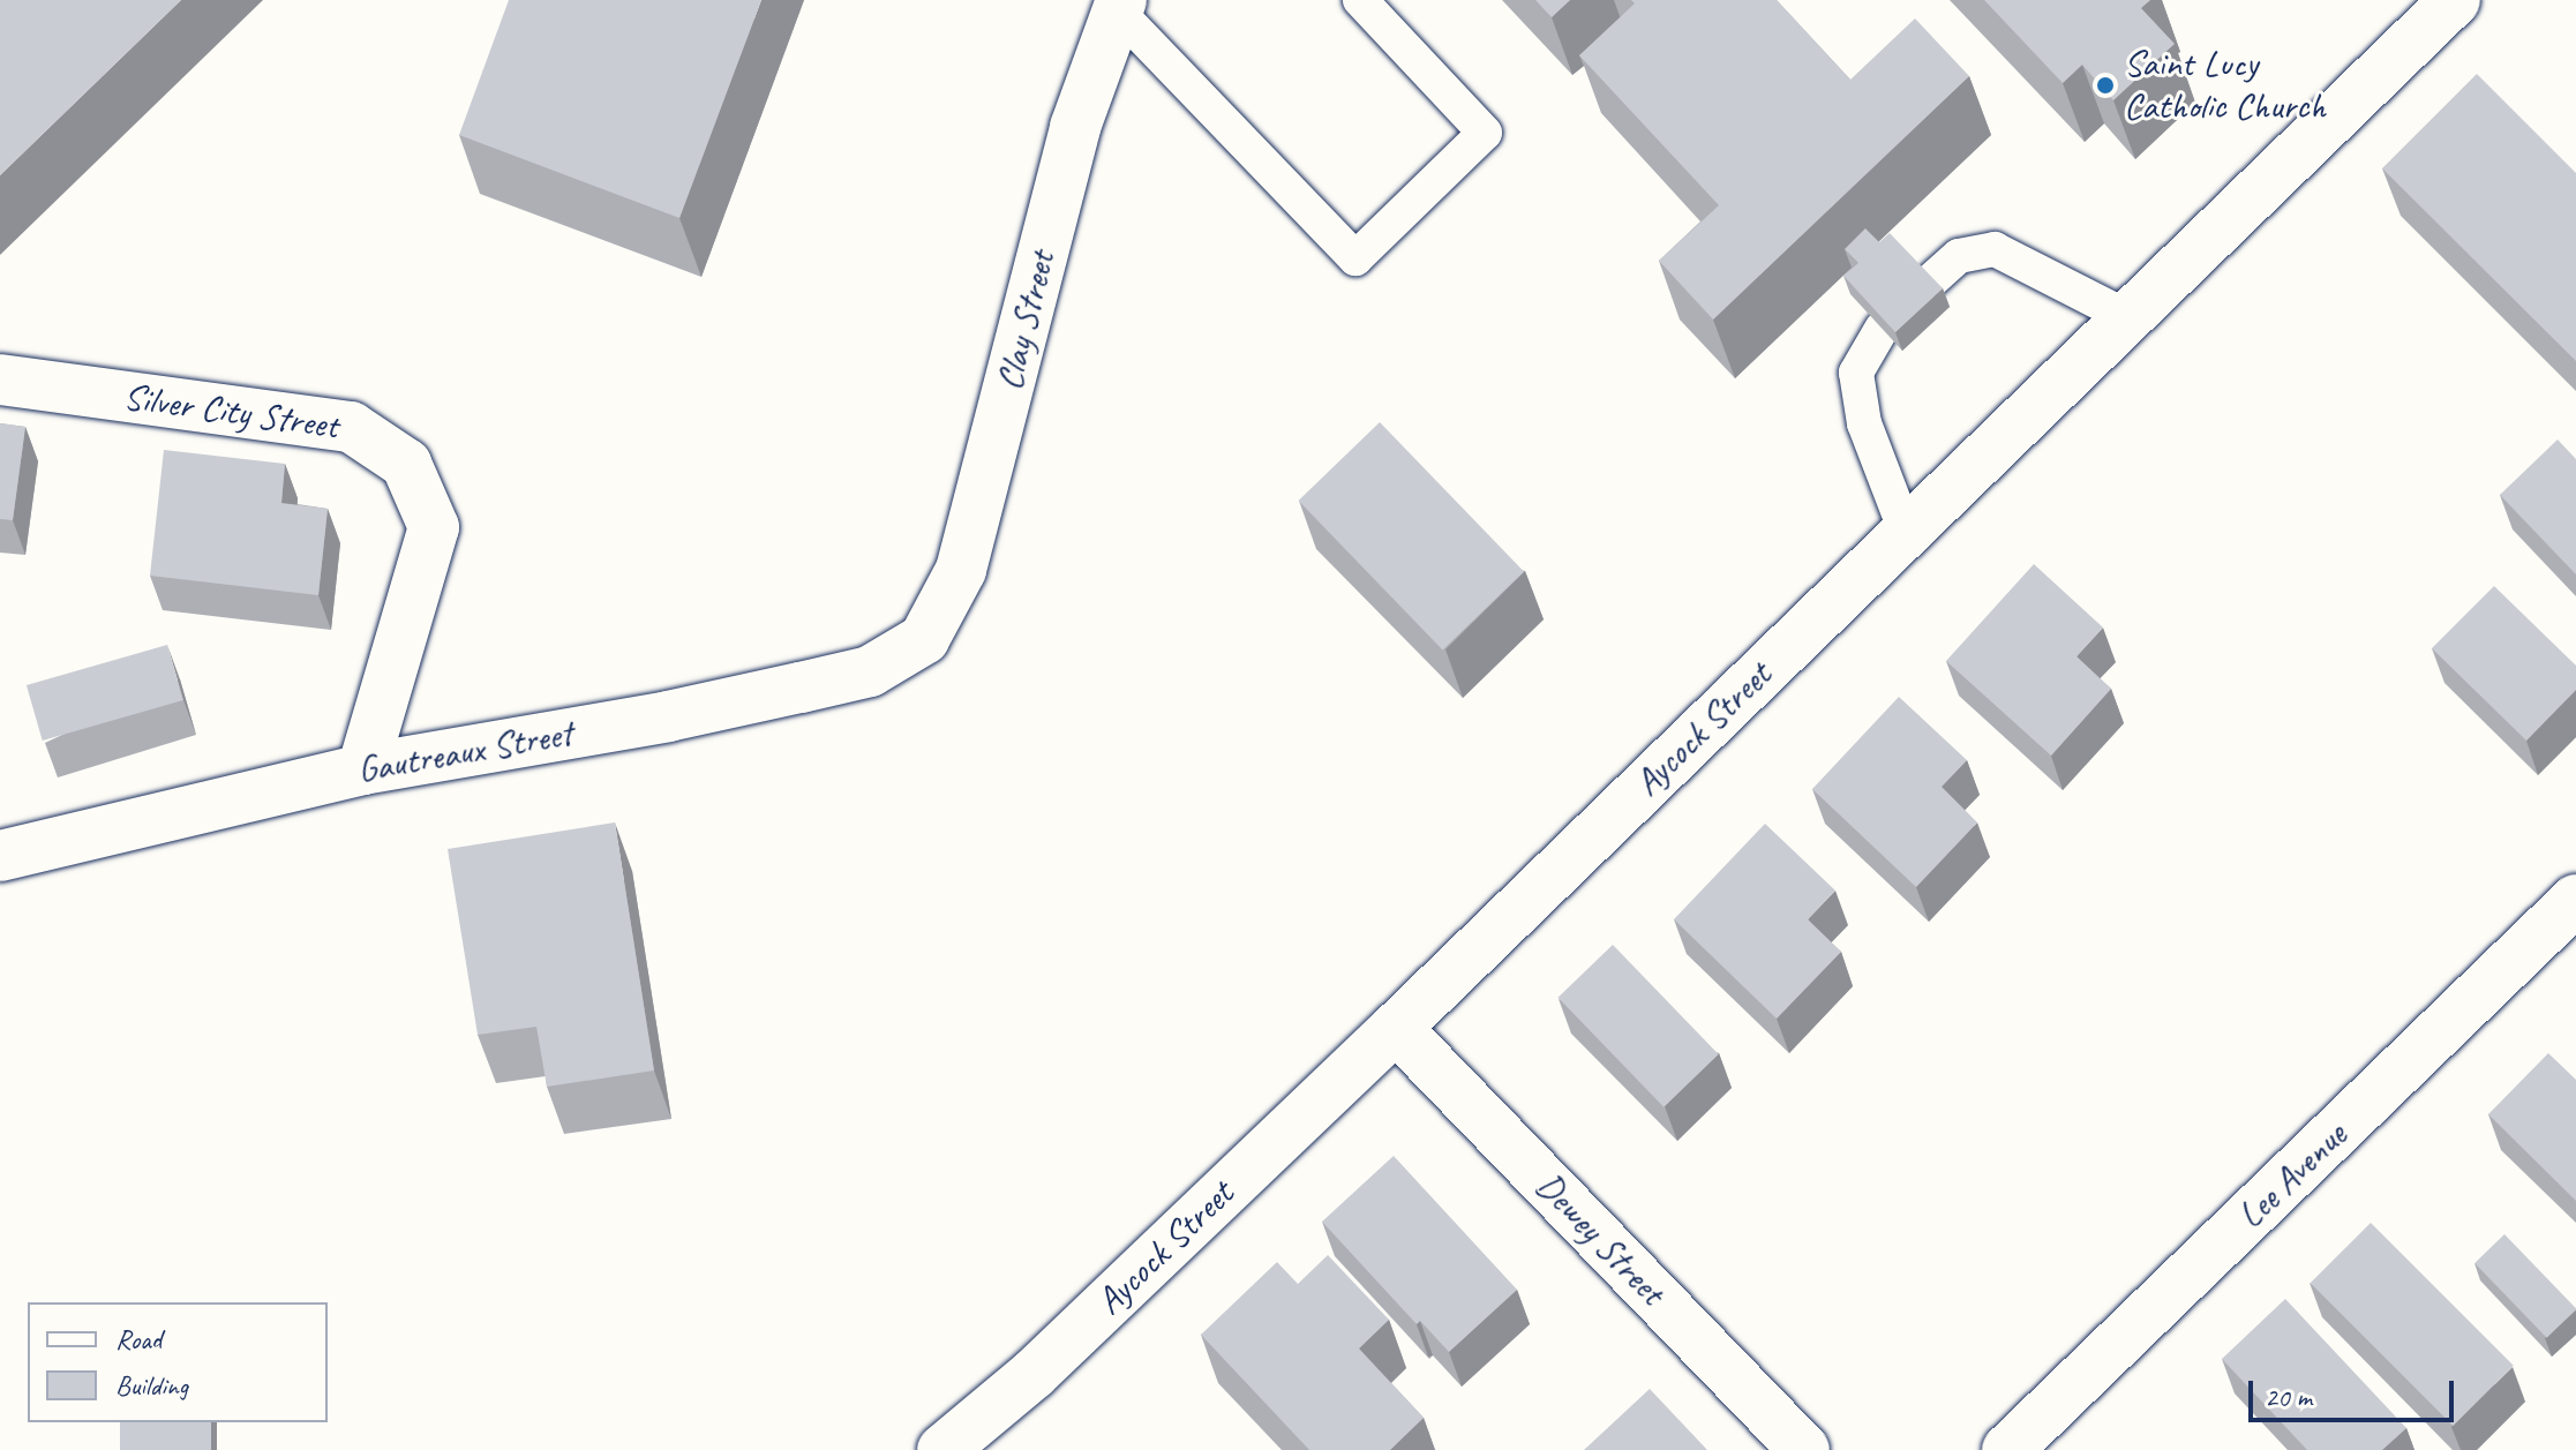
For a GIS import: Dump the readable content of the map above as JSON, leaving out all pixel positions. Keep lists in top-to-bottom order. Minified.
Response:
{"streets":{"street":["Clay Street","Silver City Street","Aycock Street","Gautreaux Street","Lee Avenue","Dewey Street"]},"crossings":[["Clay Street","Gautreaux Street"],["Silver City Street","Gautreaux Street"],["Aycock Street","Dewey Street"]],"places":["Saint Lucy Catholic Church"],"legend":["Road","Building"],"scale_bar":"20 m"}
